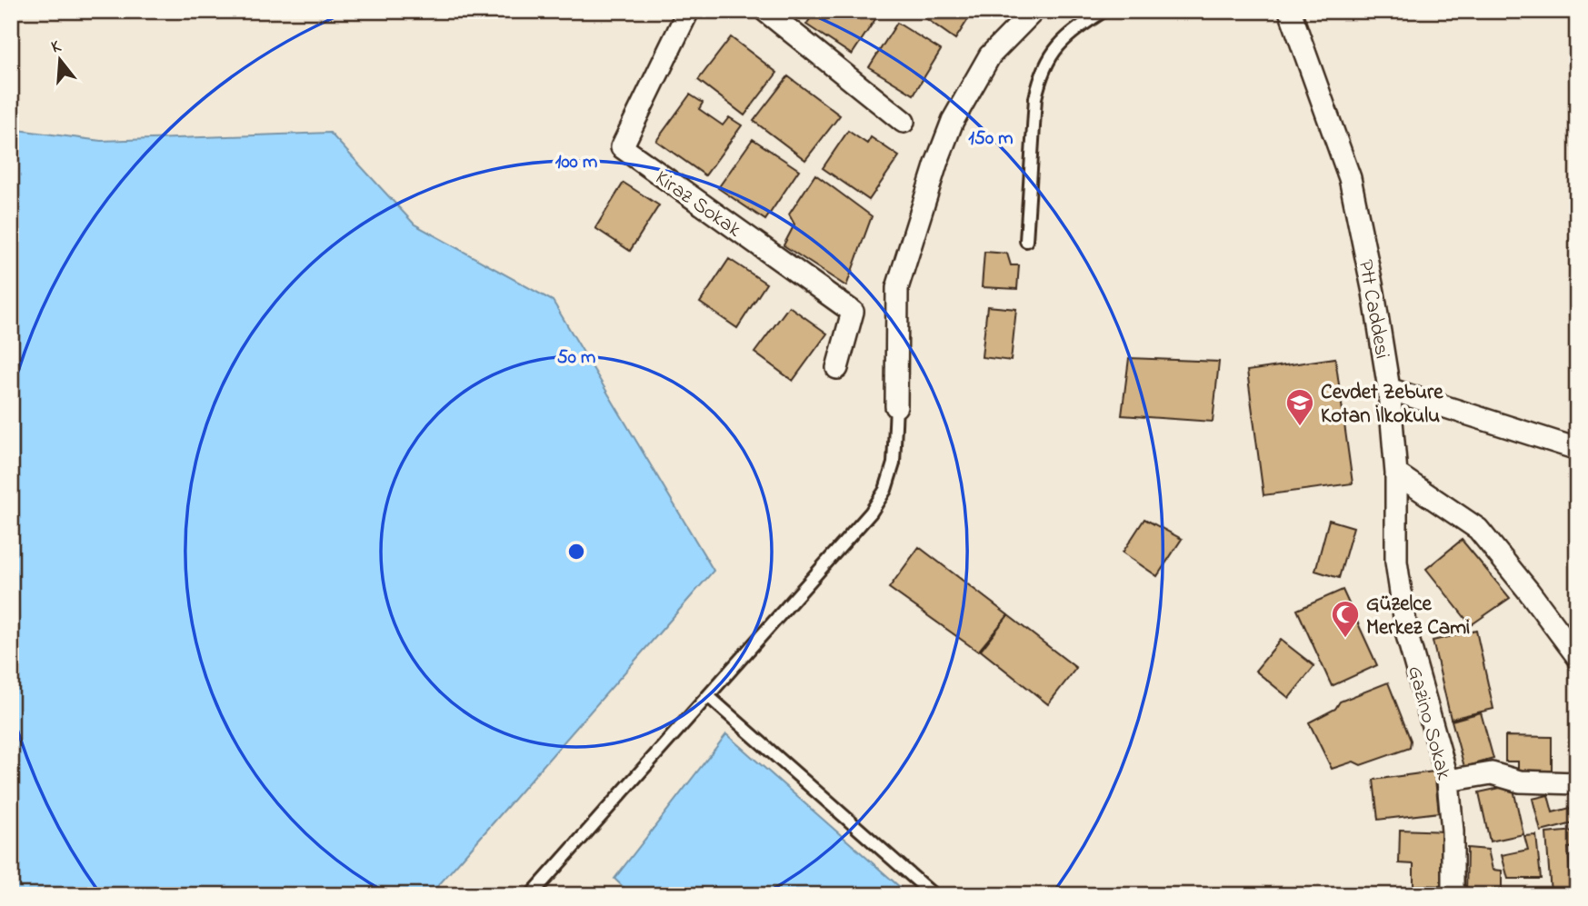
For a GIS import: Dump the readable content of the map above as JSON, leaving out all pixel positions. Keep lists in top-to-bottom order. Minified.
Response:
{"streets":{"street":["Kiraz Sokak","Ptt Caddesi","Gazino Sokak"]},"crossings":[["Ptt Caddesi","Gazino Sokak"]],"places":{"school or university":["Cevdet Zebure Kotan İlkokulu"],"mosque":["Güzelce Merkez Cami"]},"north":"top","rings":["150 m","100 m","50 m"]}
